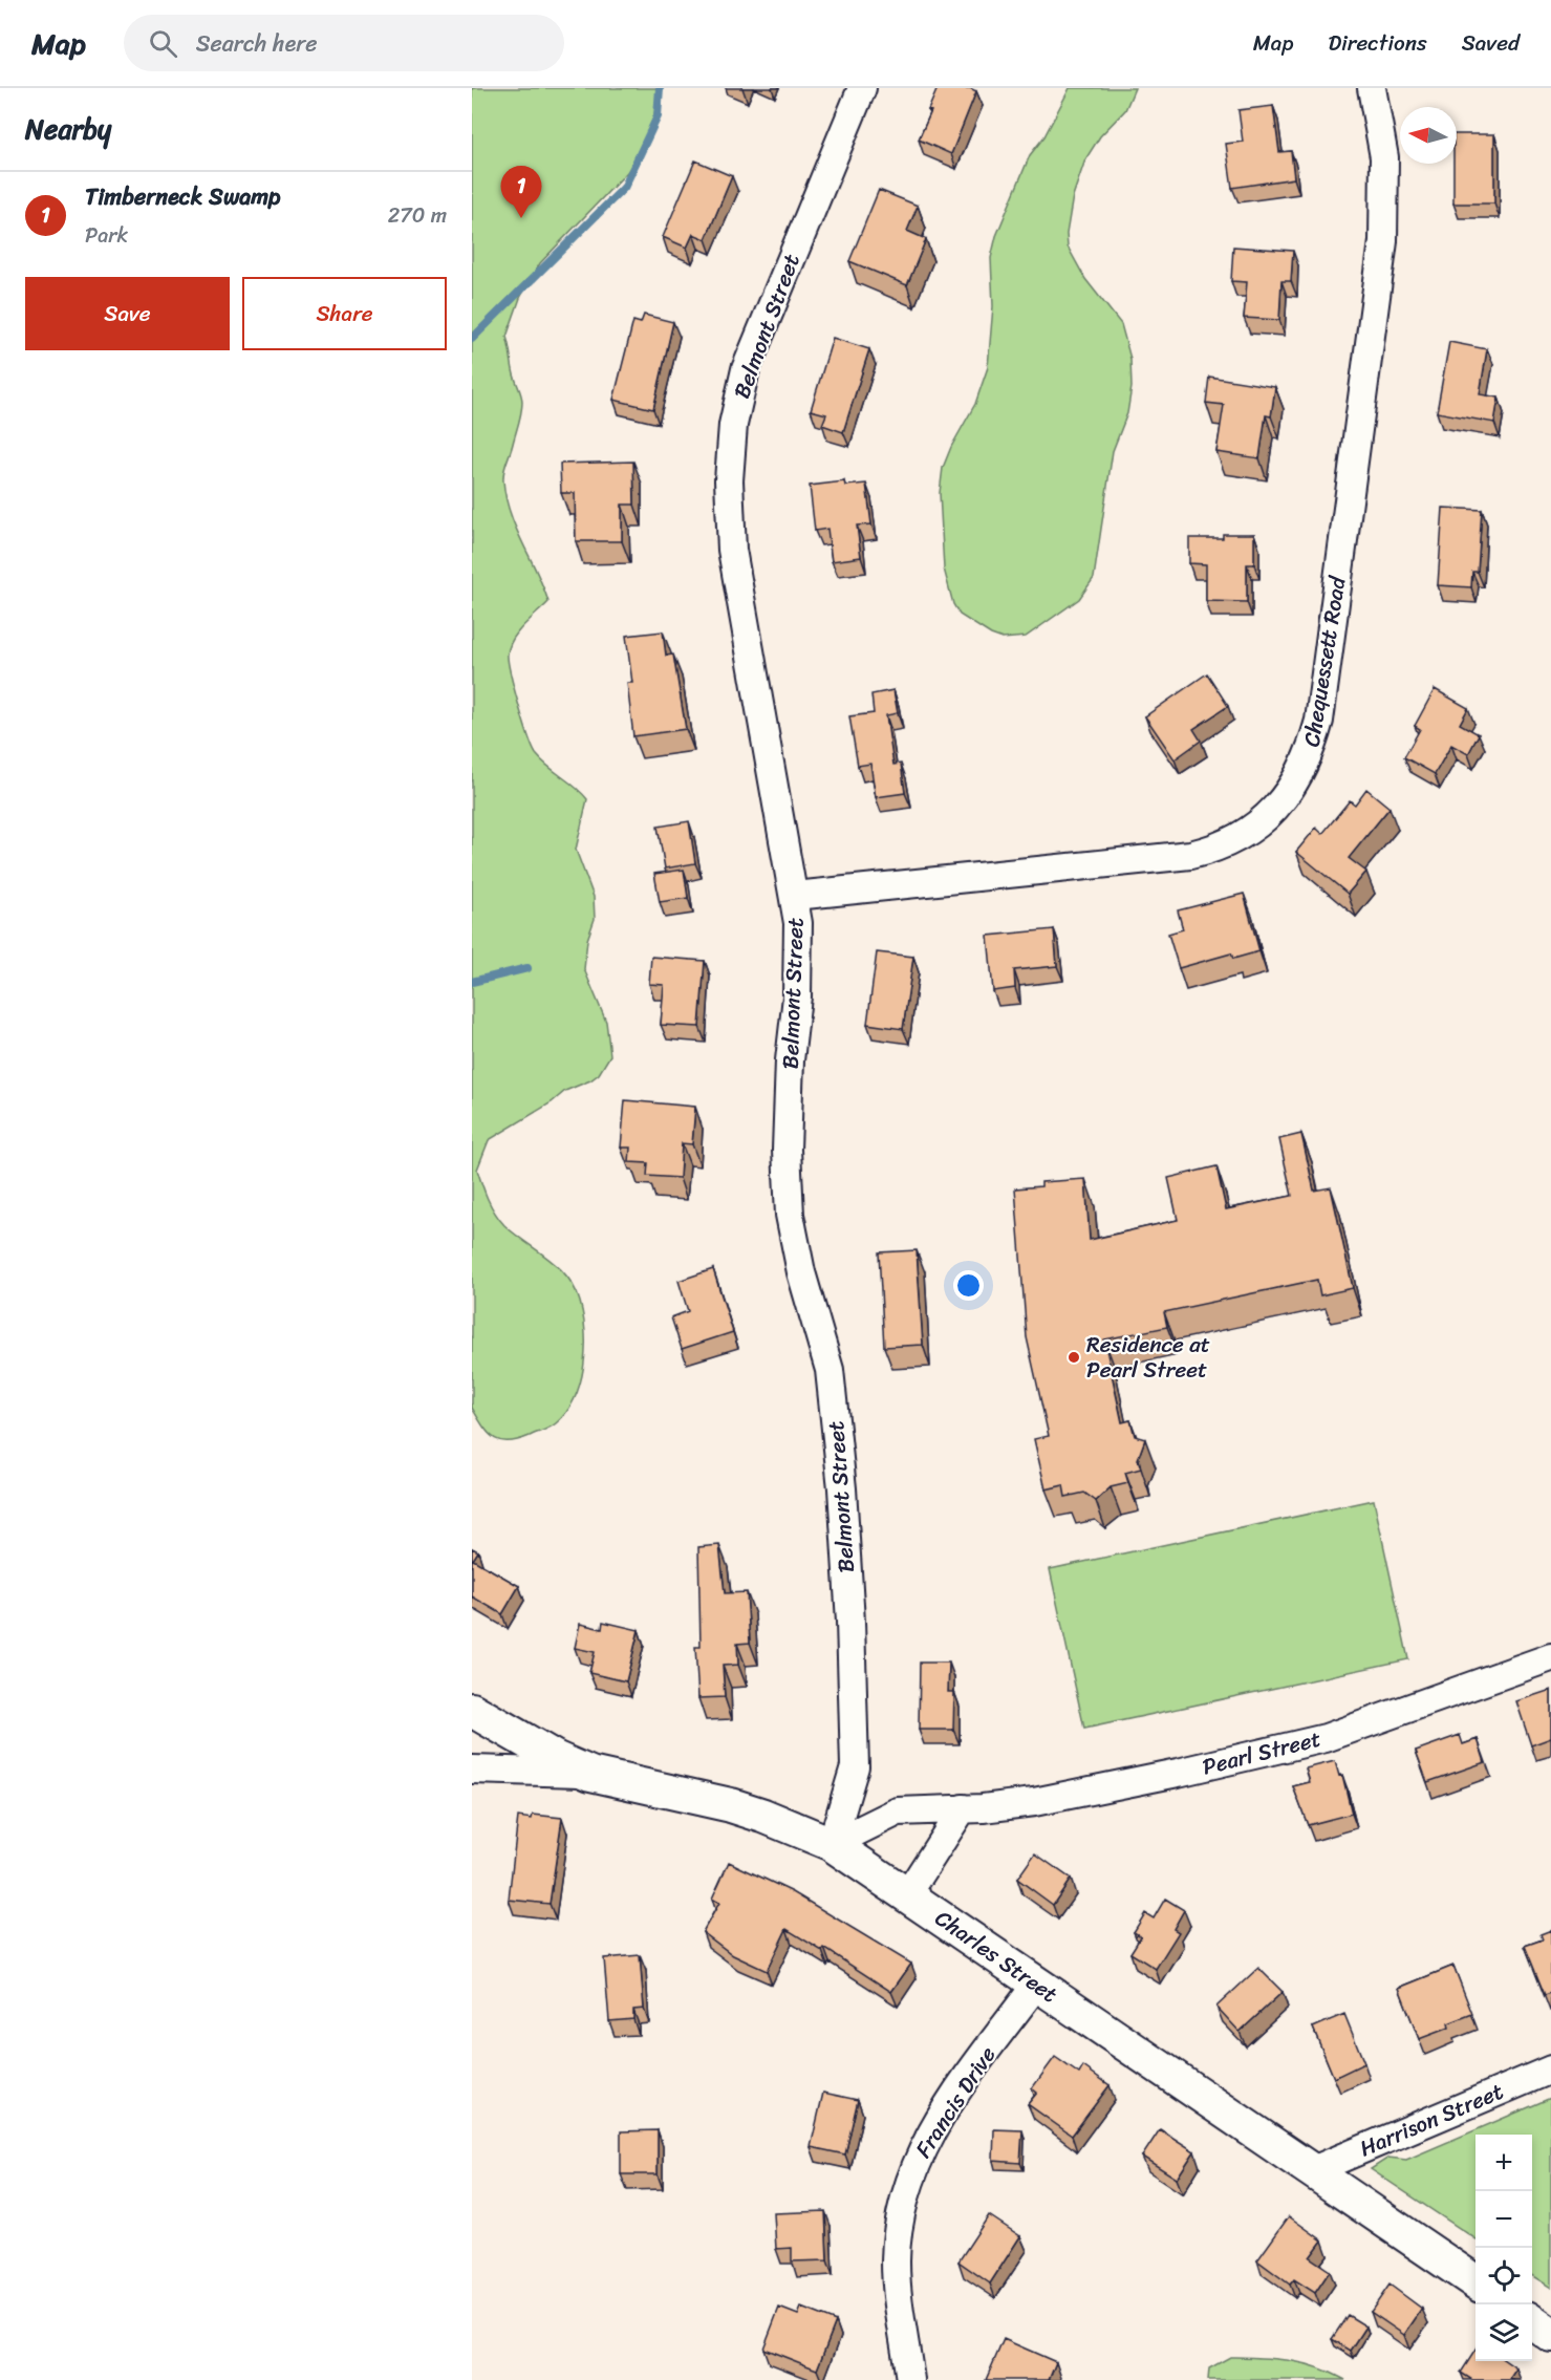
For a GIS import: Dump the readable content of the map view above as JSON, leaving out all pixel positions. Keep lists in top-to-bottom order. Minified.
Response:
{"streets":{"street":["Belmont Street","Chequessett Road","Pearl Street","Charles Street","Francis Drive","Harrison Street"]},"crossings":[["Belmont Street","Chequessett Road"],["Belmont Street","Pearl Street"],["Belmont Street","Charles Street"],["Pearl Street","Charles Street"],["Charles Street","Francis Drive"],["Charles Street","Harrison Street"]],"places":["Residence at Pearl Street"],"north":"left","page":{"header":"Map","search":"Search here","nav":["Map","Directions","Saved"],"heading":"Nearby","pins":"1","list":[{"mark":"1","name":"Timberneck Swamp","note":"Park","value":"270 m"}],"buttons":["Save","Share"],"map_buttons":["+","−"]}}
